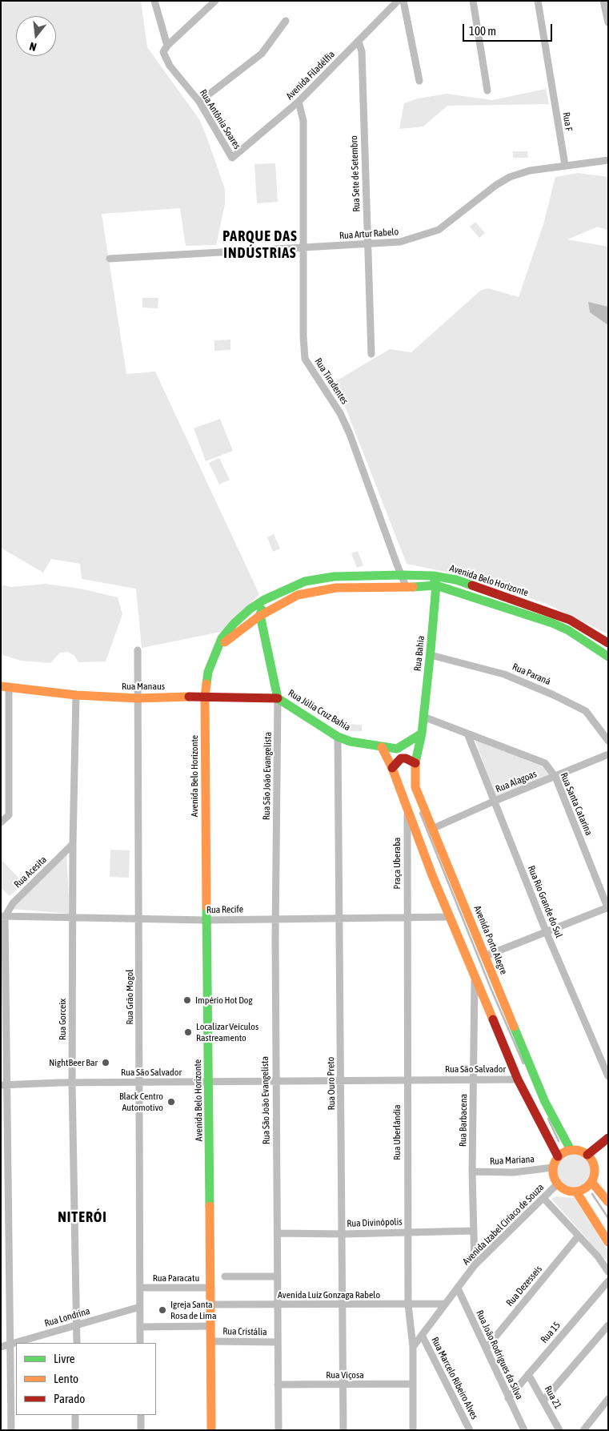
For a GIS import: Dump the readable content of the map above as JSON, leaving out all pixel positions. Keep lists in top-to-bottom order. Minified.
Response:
{"streets":{"main road":["Avenida Belo Horizonte","Rua Bahia","Rua Manaus","Rua Júlia Cruz Bahia","Avenida Porto Alegre"],"street":["Avenida Filadélfia","Rua Antônia Soares","Rua F","Rua Sete de Setembro","Rua Artur Rabelo","Rua Tiradentes","Rua Paraná","Rua São João Evangelista","Rua Alagoas","Rua Santa Catarina","Praça Uberaba","Rua Acesita","Rua Rio Grande do Sul","Rua Recife","Rua Grão Mogol","Rua Gorceix","Rua São Salvador","Rua Ouro Preto","Rua Barbacena","Rua Uberlândia","Rua Mariana","Rua Divinópolis","Avenida Izabel Ciríaco de Souza","Rua Paracatu","Rua Dezesseis","Avenida Luiz Gonzaga Rabelo","Rua Londrina","Rua Cristália","Rua 15","Rua João Rodrigues da Silva","Rua Viçosa","Rua Marcelo Ribeiro Alves","Rua 21"]},"crossings":[["Avenida Filadélfia","Rua Antônia Soares"],["Avenida Filadélfia","Rua Sete de Setembro"],["Avenida Filadélfia","Rua Tiradentes"],["Rua F","Rua Artur Rabelo"],["Rua Sete de Setembro","Rua Artur Rabelo"],["Rua Artur Rabelo","Rua Tiradentes"],["Rua Tiradentes","Avenida Belo Horizonte"],["Avenida Belo Horizonte","Rua Bahia"],["Avenida Belo Horizonte","Rua Manaus"],["Avenida Belo Horizonte","Rua Júlia Cruz Bahia"],["Avenida Belo Horizonte","Rua Recife"],["Avenida Belo Horizonte","Rua São Salvador"],["Avenida Belo Horizonte","Rua Paracatu"],["Avenida Belo Horizonte","Avenida Luiz Gonzaga Rabelo"],["Avenida Belo Horizonte","Rua Cristália"],["Rua Bahia","Rua Paraná"],["Rua Bahia","Rua Júlia Cruz Bahia"],["Rua Bahia","Rua Santa Catarina"],["Rua Bahia","Avenida Porto Alegre"],["Rua Manaus","Rua Júlia Cruz Bahia"],["Rua Manaus","Rua São João Evangelista"],["Rua Manaus","Rua Grão Mogol"],["Rua Manaus","Rua Gorceix"],["Rua Júlia Cruz Bahia","Rua São João Evangelista"],["Rua Júlia Cruz Bahia","Avenida Porto Alegre"],["Rua Júlia Cruz Bahia","Rua Ouro Preto"],["Rua São João Evangelista","Rua Recife"],["Rua São João Evangelista","Rua São Salvador"],["Rua São João Evangelista","Rua Divinópolis"],["Rua São João Evangelista","Avenida Luiz Gonzaga Rabelo"],["Rua São João Evangelista","Rua Cristália"],["Rua São João Evangelista","Rua Viçosa"],["Rua Alagoas","Rua Santa Catarina"],["Rua Alagoas","Rua Rio Grande do Sul"],["Rua Alagoas","Avenida Porto Alegre"],["Rua Santa Catarina","Rua Rio Grande do Sul"],["Praça Uberaba","Rua Recife"],["Praça Uberaba","Rua Uberlândia"],["Rua Acesita","Rua Recife"],["Rua Acesita","Rua Gorceix"],["Rua Recife","Rua Grão Mogol"],["Rua Recife","Rua Gorceix"],["Rua Recife","Rua Ouro Preto"],["Rua Recife","Rua Uberlândia"],["Avenida Porto Alegre","Rua Mariana"],["Avenida Porto Alegre","Avenida Izabel Ciríaco de Souza"],["Rua Grão Mogol","Rua São Salvador"],["Rua Grão Mogol","Rua Paracatu"],["Rua Grão Mogol","Rua Londrina"],["Rua Gorceix","Rua São Salvador"],["Rua Gorceix","Rua Londrina"],["Rua São Salvador","Rua Ouro Preto"],["Rua São Salvador","Rua Barbacena"],["Rua São Salvador","Rua Uberlândia"],["Rua Ouro Preto","Rua Divinópolis"],["Rua Ouro Preto","Avenida Luiz Gonzaga Rabelo"],["Rua Ouro Preto","Rua Viçosa"],["Rua Barbacena","Rua Mariana"],["Rua Barbacena","Rua Divinópolis"],["Rua Barbacena","Avenida Izabel Ciríaco de Souza"],["Rua Uberlândia","Rua Divinópolis"],["Rua Uberlândia","Avenida Izabel Ciríaco de Souza"],["Rua Uberlândia","Avenida Luiz Gonzaga Rabelo"],["Rua Mariana","Avenida Izabel Ciríaco de Souza"],["Avenida Izabel Ciríaco de Souza","Avenida Luiz Gonzaga Rabelo"],["Avenida Izabel Ciríaco de Souza","Rua João Rodrigues da Silva"],["Avenida Izabel Ciríaco de Souza","Rua Marcelo Ribeiro Alves"],["Rua Dezesseis","Rua João Rodrigues da Silva"],["Rua 15","Rua João Rodrigues da Silva"],["Rua 15","Rua 21"]],"districts":["PARQUE DAS INDÚSTRIAS","NITERÓI"],"places":["Império Hot Dog","Localizar Veículos Rastreamento","NightBeer Bar","Black Centro Automotivo","Igreja Santa Rosa de Lima"],"legend":["Livre","Lento","Parado"],"scale_bar":"100 m","north":"bottom"}
